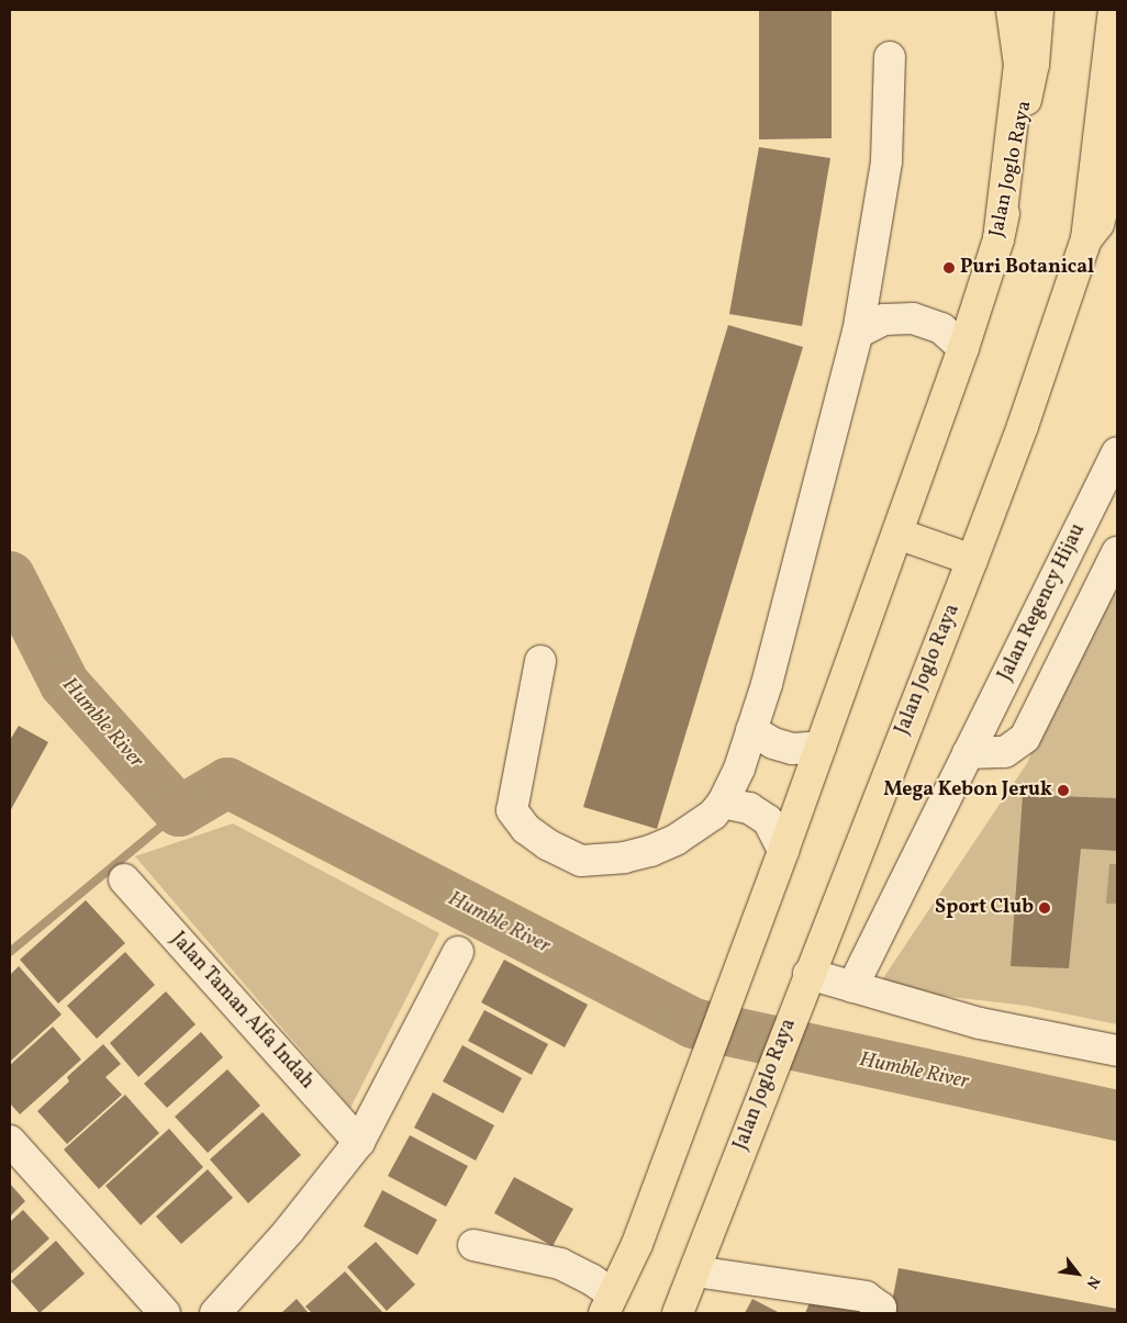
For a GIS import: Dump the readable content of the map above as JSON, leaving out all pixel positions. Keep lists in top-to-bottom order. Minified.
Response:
{"streets":{"main road":["Jalan Joglo Raya"],"street":["Jalan Regency Hijau","Jalan Taman Alfa Indah"]},"water":["Humble River"],"places":["Puri Botanical","Mega Kebon Jeruk","Sport Club"],"north":"bottom right"}
